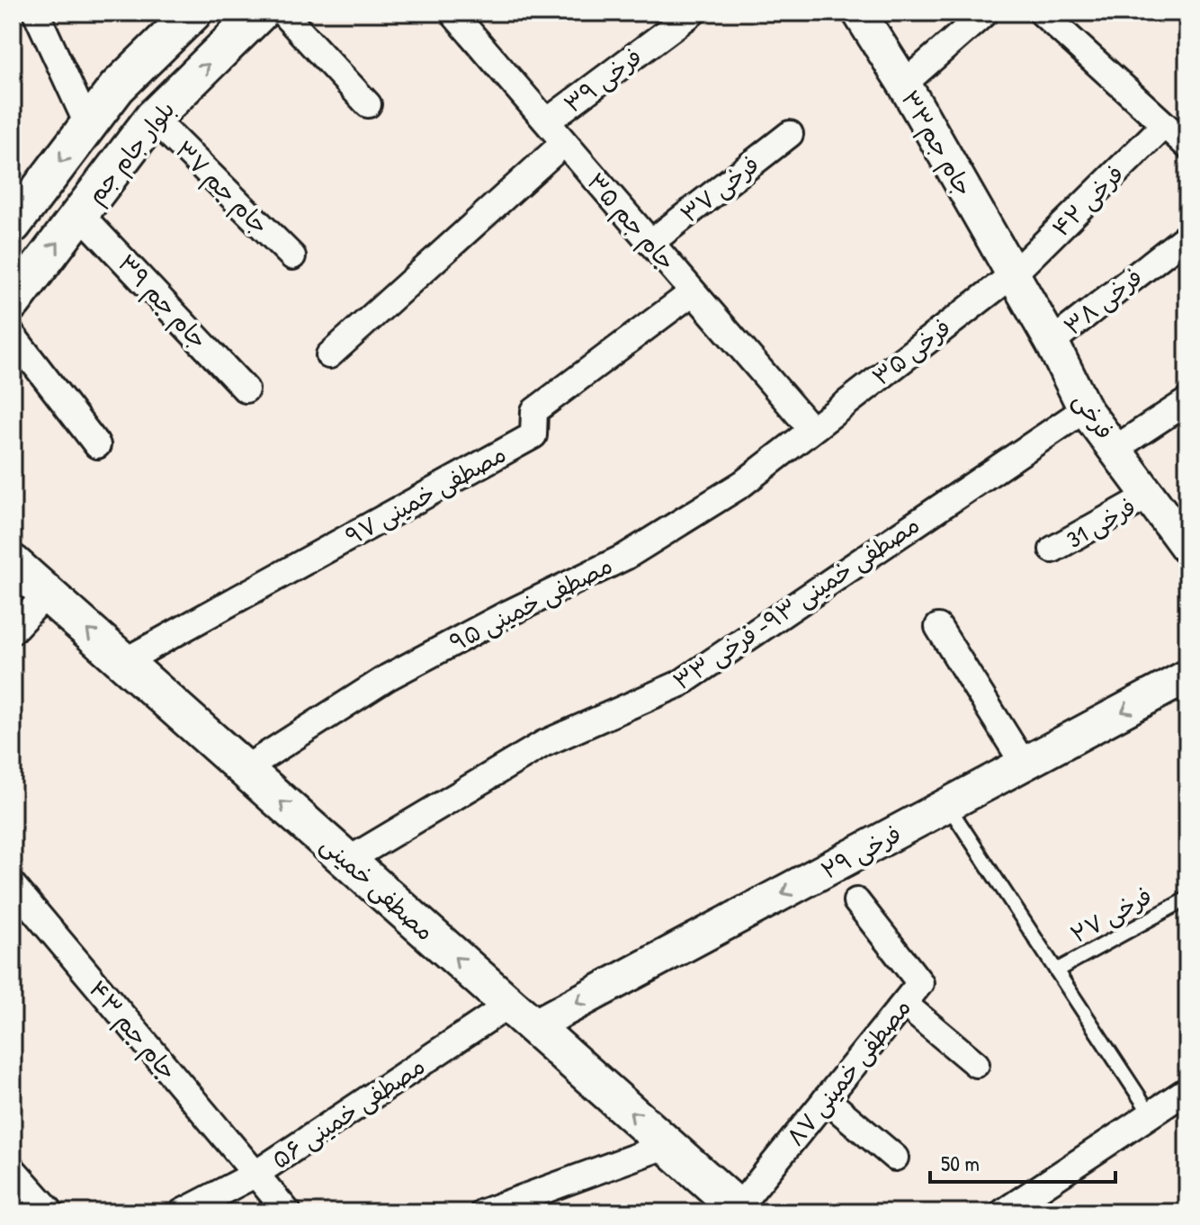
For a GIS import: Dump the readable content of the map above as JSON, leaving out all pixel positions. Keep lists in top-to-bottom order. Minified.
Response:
{"streets":{"main road":["بلوار جام جم","مصطفی خمینی"],"street":["فرخی ۳۹","جام جم۳۳","جام جم ۳۷","فرخی ۳۷","فرخی ۴۲","جام جم ۳۵","جام جم ۳۹","فرخی ۳۸","فرخی ۳۵","فرخی","مصطفی خمینی ۹۷","فرخی 31","مصطفی خمینی ۹۳- فرخی ۳۳","مصطفی خمینی ۹۵","فرخی ۲۹","جام جم ۴۳","مصطفی خمینی ۸۷","مصطفی خمینی ۵۶"],"lane":["فرخی ۲۷"]},"crossings":[["فرخی ۳۹","جام جم ۳۵"],["جام جم۳۳","فرخی ۴۲"],["جام جم۳۳","فرخی ۳۵"],["جام جم۳۳","فرخی"],["بلوار جام جم","جام جم ۳۷"],["بلوار جام جم","جام جم ۳۹"],["فرخی ۳۷","جام جم ۳۵"],["فرخی ۴۲","فرخی ۳۵"],["فرخی ۴۲","فرخی"],["جام جم ۳۵","فرخی ۳۵"],["جام جم ۳۵","مصطفی خمینی ۹۷"],["جام جم ۳۵","مصطفی خمینی ۹۵"],["فرخی ۳۸","فرخی"],["فرخی ۳۵","فرخی"],["فرخی ۳۵","مصطفی خمینی ۹۵"],["فرخی","فرخی 31"],["فرخی","مصطفی خمینی ۹۳- فرخی ۳۳"],["مصطفی خمینی ۹۷","مصطفی خمینی"],["مصطفی خمینی ۹۳- فرخی ۳۳","مصطفی خمینی"],["مصطفی خمینی ۹۵","مصطفی خمینی"],["فرخی ۲۹","مصطفی خمینی"],["فرخی ۲۹","مصطفی خمینی ۵۶"],["مصطفی خمینی","مصطفی خمینی ۸۷"],["مصطفی خمینی","مصطفی خمینی ۵۶"],["جام جم ۴۳","مصطفی خمینی ۵۶"]],"one_way":["فرخی ۲۹","مصطفی خمینی"],"scale_bar":"50 m"}
